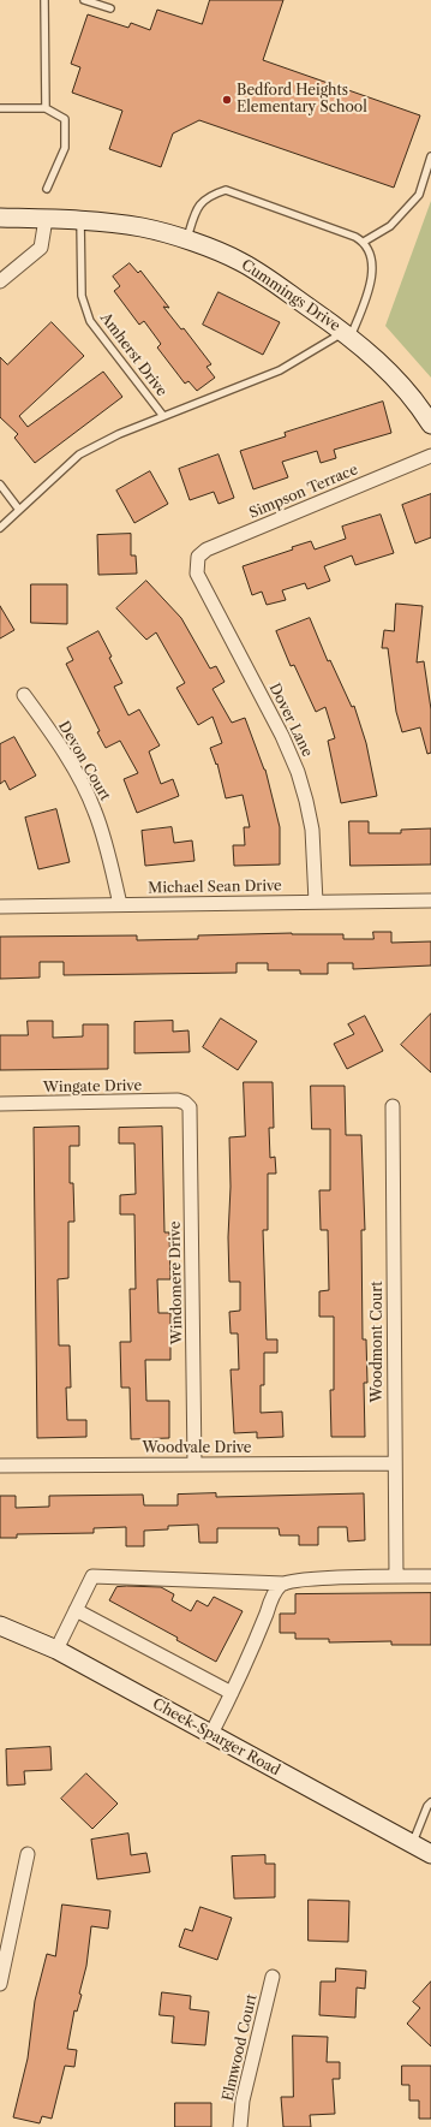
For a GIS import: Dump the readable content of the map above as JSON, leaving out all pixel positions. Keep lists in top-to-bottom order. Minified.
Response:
{"streets":{"street":["Cummings Drive","Simpson Terrace","Dover Lane","Devon Court","Michael Sean Drive","Wingate Drive","Windomere Drive","Woodmont Court","Woodvale Drive","Cheek-Sparger Road","Elmwood Court"],"lane":["Amherst Drive"]},"crossings":[["Cummings Drive","Amherst Drive"],["Simpson Terrace","Dover Lane"],["Dover Lane","Michael Sean Drive"],["Devon Court","Michael Sean Drive"],["Wingate Drive","Windomere Drive"],["Windomere Drive","Woodvale Drive"],["Woodmont Court","Woodvale Drive"]],"places":["Bedford Heights Elementary School"]}
